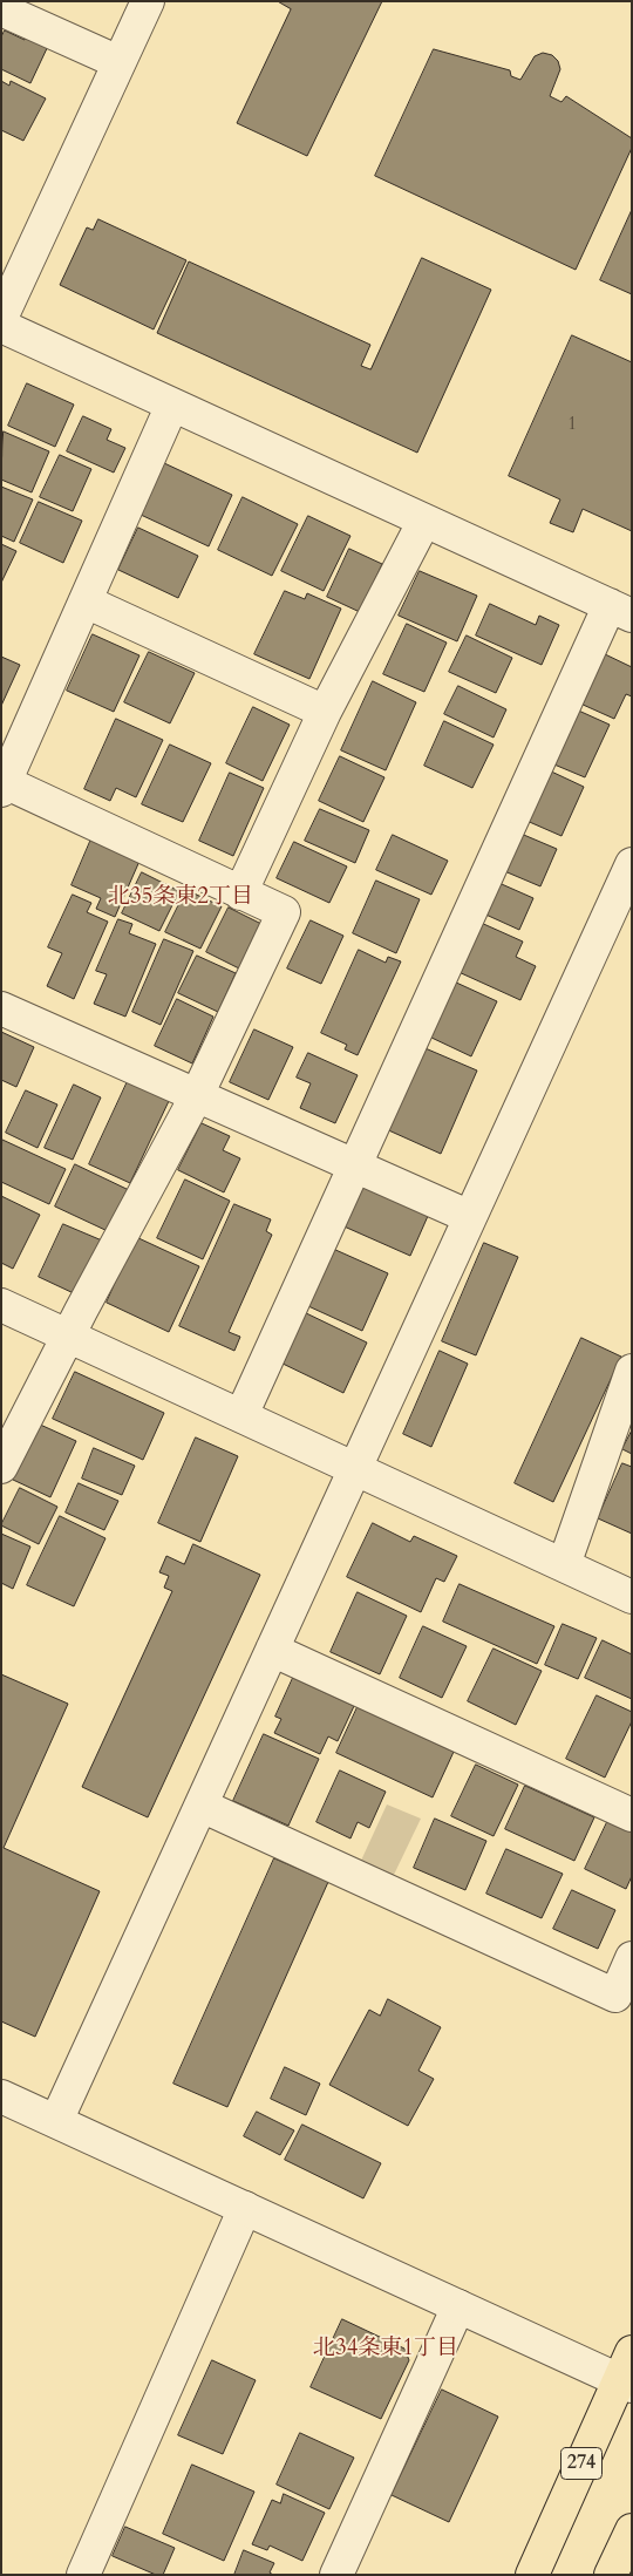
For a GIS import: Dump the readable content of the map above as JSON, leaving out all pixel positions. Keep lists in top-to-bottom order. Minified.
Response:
{"streets":{"highway":["274"]},"districts":["北35条東2丁目","北34条東1丁目"],"house_numbers":["1"]}
